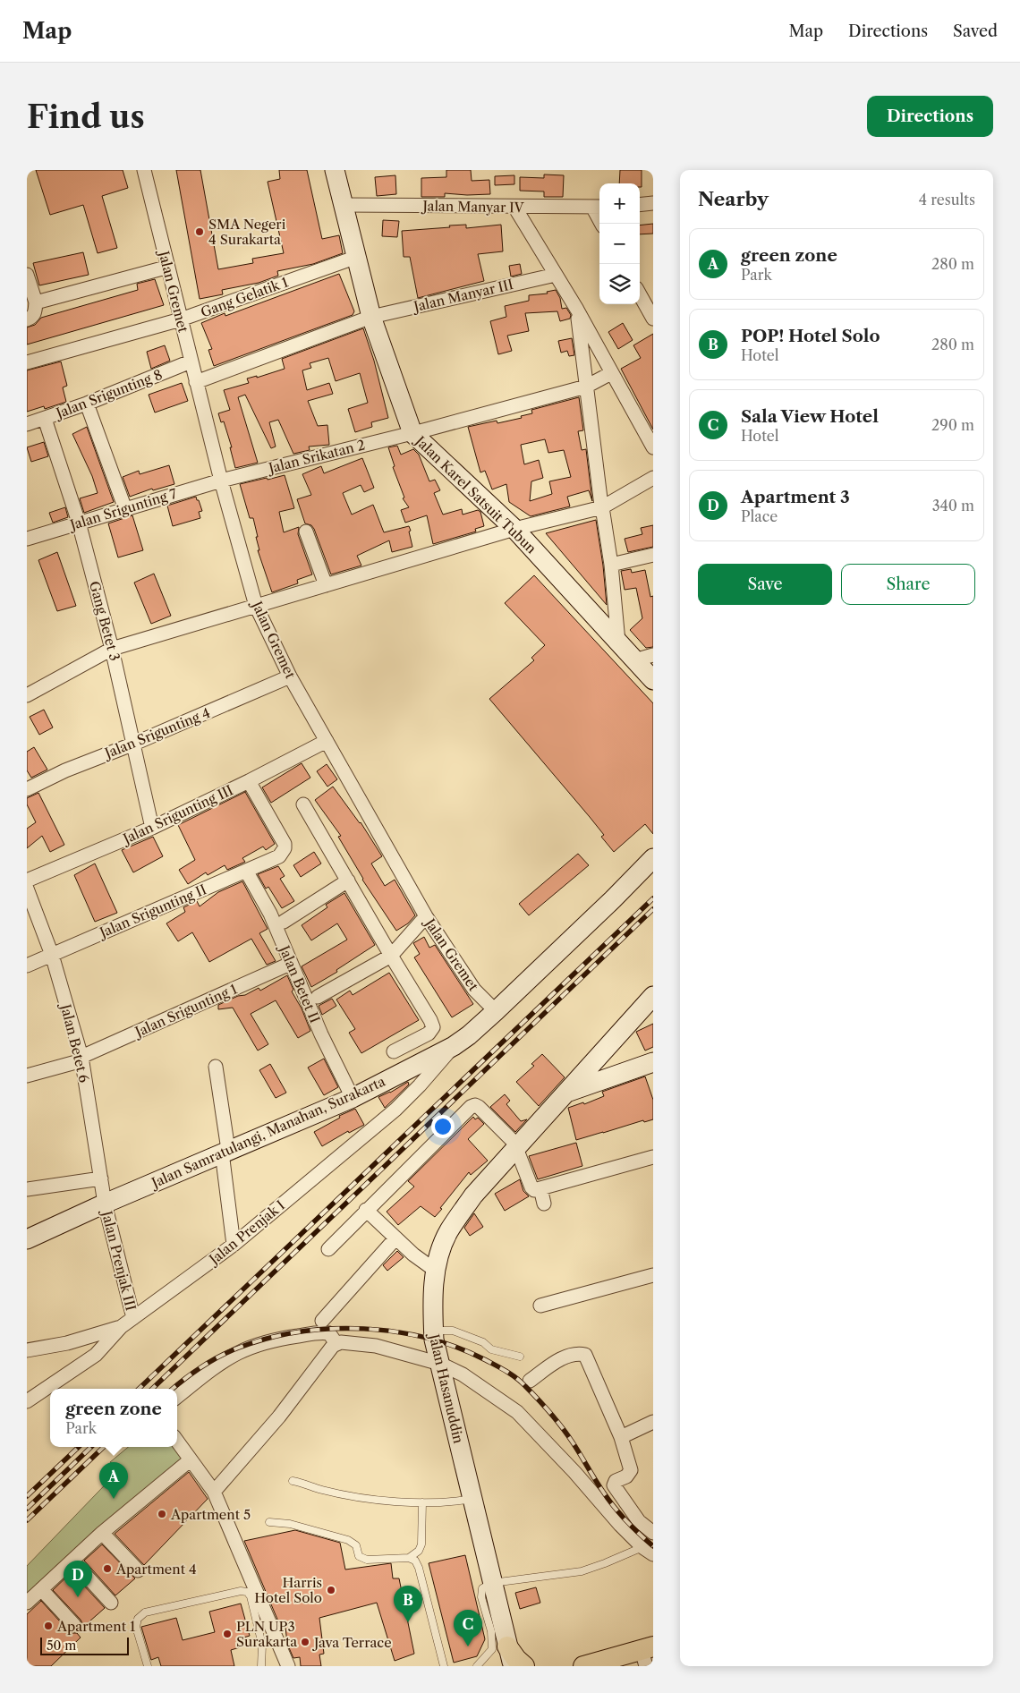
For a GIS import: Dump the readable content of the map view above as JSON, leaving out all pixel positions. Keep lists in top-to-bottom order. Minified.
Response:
{"streets":{"main road":["Jalan Karel Satsuit Tubun","Jalan Samratulangi, Manahan, Surakarta","Jalan Hasanuddin"],"street":["Jalan Manyar IV","Jalan Gremet","Jalan Manyar III","Gang Gelatik 1","Jalan Srigunting 8","Jalan Srikatan 2","Jalan Srigunting 7","Gang Betet 3","Jalan Srigunting 4","Jalan Srigunting III","Jalan Srigunting II","Jalan Betet II","Jalan Srigunting 1","Jalan Betet 6","Jalan Prenjak I","Jalan Prenjak III"]},"crossings":[["Jalan Manyar IV","Jalan Karel Satsuit Tubun"],["Jalan Gremet","Jalan Manyar III"],["Jalan Gremet","Gang Gelatik 1"],["Jalan Gremet","Jalan Srigunting 8"],["Jalan Gremet","Jalan Srikatan 2"],["Jalan Gremet","Jalan Srigunting 7"],["Jalan Gremet","Jalan Srigunting 4"],["Jalan Gremet","Jalan Srigunting III"],["Jalan Gremet","Jalan Samratulangi, Manahan, Surakarta"],["Jalan Manyar III","Jalan Karel Satsuit Tubun"],["Gang Gelatik 1","Jalan Karel Satsuit Tubun"],["Jalan Srigunting 8","Gang Betet 3"],["Jalan Srikatan 2","Jalan Karel Satsuit Tubun"],["Jalan Srikatan 2","Jalan Srigunting 7"],["Jalan Srigunting 7","Gang Betet 3"],["Gang Betet 3","Jalan Srigunting 4"],["Gang Betet 3","Jalan Srigunting III"],["Jalan Srigunting III","Jalan Srigunting II"],["Jalan Srigunting II","Jalan Betet II"],["Jalan Srigunting II","Jalan Betet 6"],["Jalan Betet II","Jalan Srigunting 1"],["Jalan Betet II","Jalan Samratulangi, Manahan, Surakarta"],["Jalan Srigunting 1","Jalan Betet 6"],["Jalan Betet 6","Jalan Samratulangi, Manahan, Surakarta"],["Jalan Betet 6","Jalan Prenjak III"],["Jalan Samratulangi, Manahan, Surakarta","Jalan Prenjak I"],["Jalan Samratulangi, Manahan, Surakarta","Jalan Prenjak III"],["Jalan Prenjak I","Jalan Prenjak III"]],"places":["SMA Negeri 4 Surakarta","Apartment 5","Apartment 4","Harris Hotel Solo","Apartment 1","PLN UP3 Surakarta","Java Terrace"],"scale_bar":"50 m","page":{"header":"Map","nav":["Map","Directions","Saved"],"buttons":["Directions",["Save","Share"]],"title":"Find us","heading":["Nearby","4 results"],"map_buttons":["+","−"],"list":[{"mark":"A","name":"green zone","note":"Park","value":"280 m"},{"mark":"B","name":"POP! Hotel Solo","note":"Hotel","value":"280 m"},{"mark":"C","name":"Sala View Hotel","note":"Hotel","value":"290 m"},{"mark":"D","name":"Apartment 3","note":"Place","value":"340 m"}],"popup":["green zone","Park"],"pins":["A","D","B","C"],"scale":"50 m"}}
